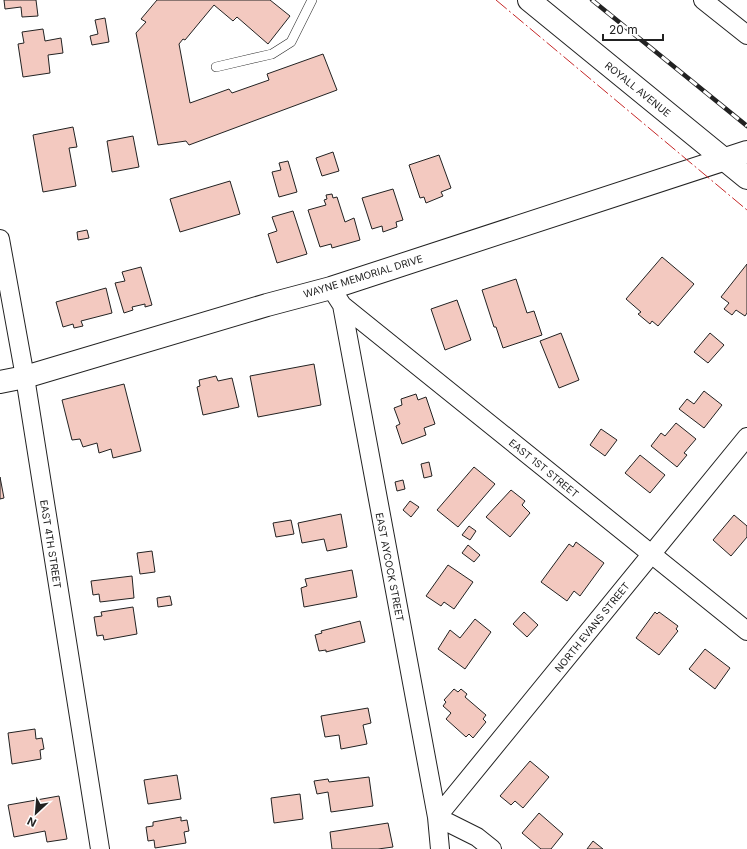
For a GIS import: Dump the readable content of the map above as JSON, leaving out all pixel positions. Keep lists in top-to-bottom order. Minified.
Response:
{"streets":{"main road":["ROYALL AVENUE","WAYNE MEMORIAL DRIVE"],"street":["EAST 1ST STREET","EAST 4TH STREET","EAST AYCOCK STREET","NORTH EVANS STREET"]},"crossings":[["ROYALL AVENUE","WAYNE MEMORIAL DRIVE"],["WAYNE MEMORIAL DRIVE","EAST 1ST STREET"],["WAYNE MEMORIAL DRIVE","EAST 4TH STREET"],["WAYNE MEMORIAL DRIVE","EAST AYCOCK STREET"],["EAST 1ST STREET","EAST AYCOCK STREET"],["EAST 1ST STREET","NORTH EVANS STREET"],["EAST AYCOCK STREET","NORTH EVANS STREET"]],"scale_bar":"20 m","north":"bottom left"}
